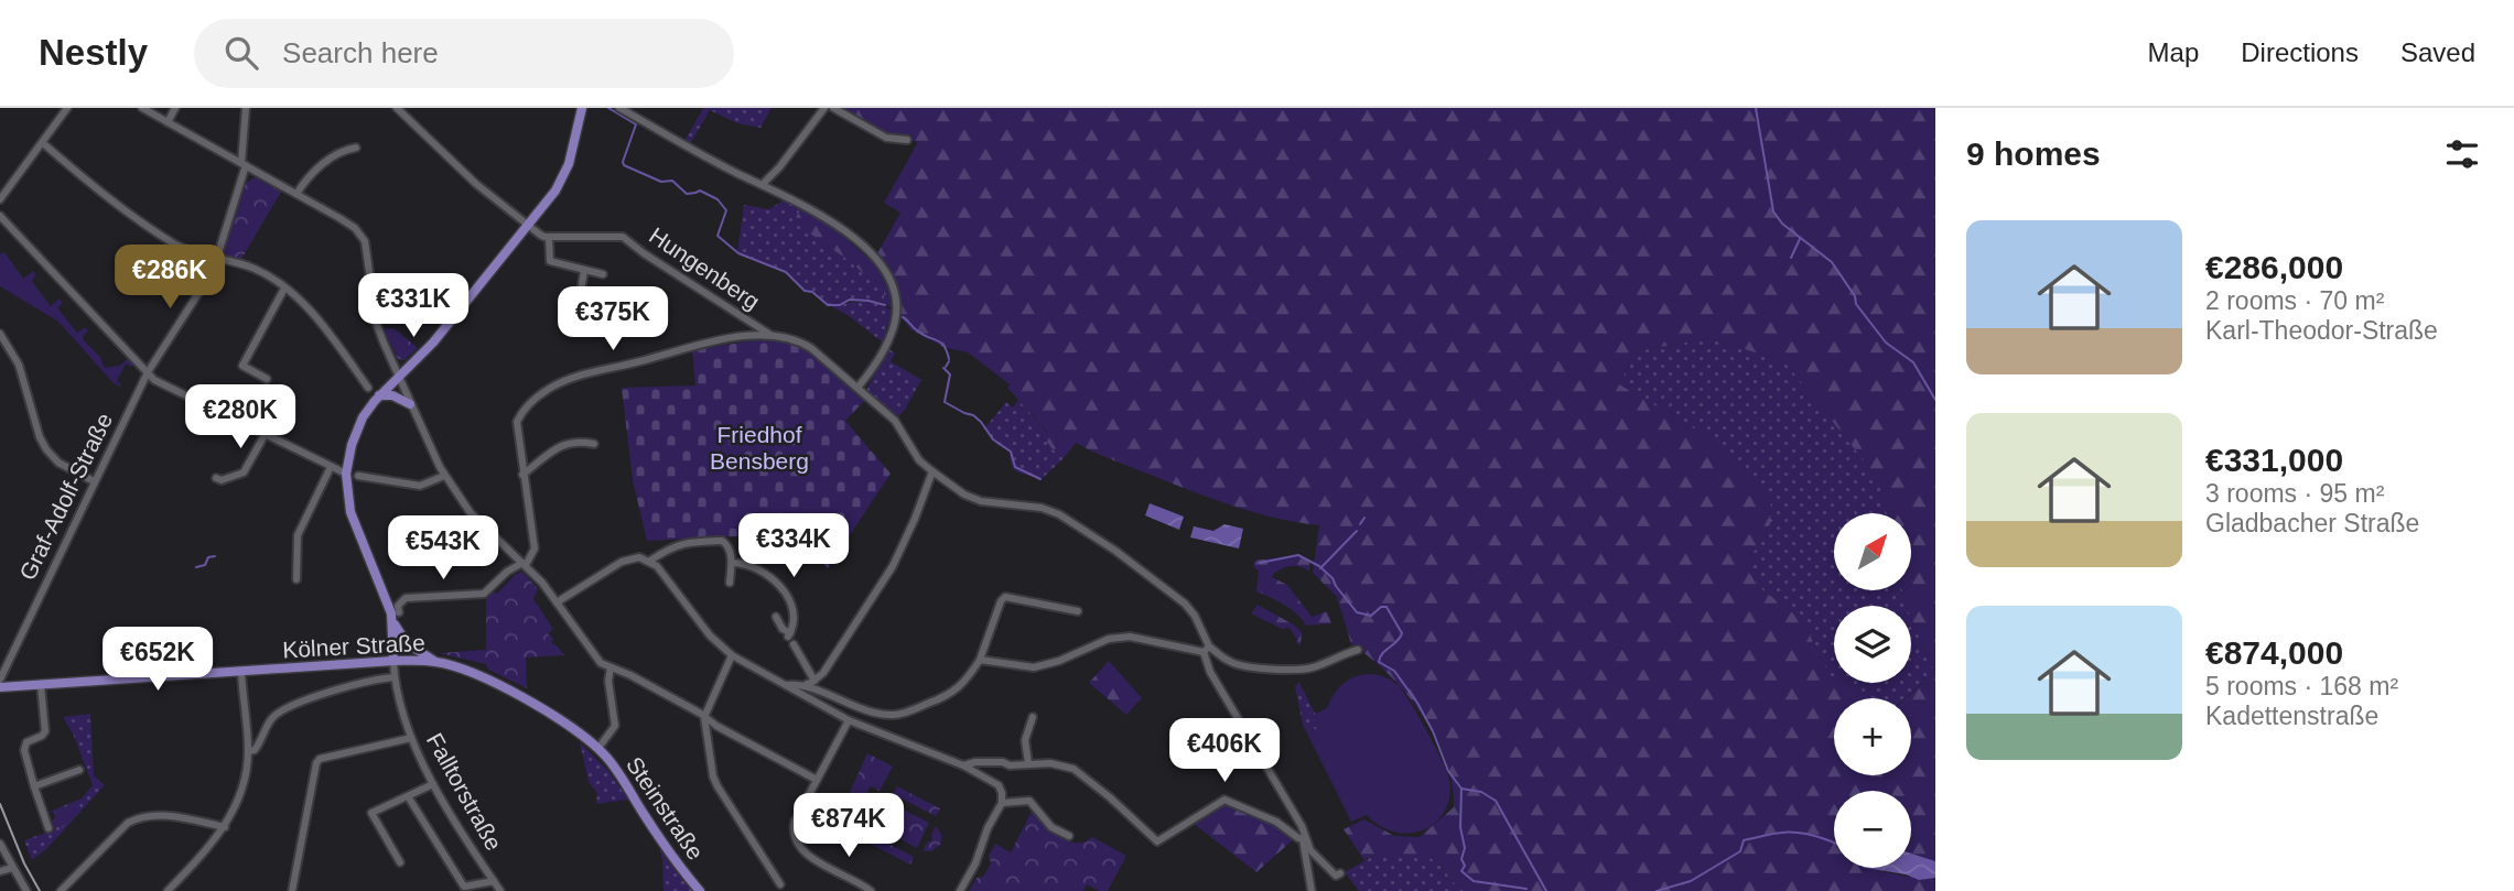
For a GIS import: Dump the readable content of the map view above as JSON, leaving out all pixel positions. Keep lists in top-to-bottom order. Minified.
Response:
{"streets":{"main road":["Kölner Straße","Steinstraße"],"street":["Hungenberg","Graf-Adolf-Straße","Falltorstraße"]},"crossings":[["Kölner Straße","Falltorstraße"],["Kölner Straße","Steinstraße"]],"parks":["Friedhof Bensberg"],"north":"top right","page":{"header":"Nestly","search":"Search here","nav":["Map","Directions","Saved"],"heading":"9 homes","list":[{"name":"€286,000","note":"2 rooms · 70 m² · Karl-Theodor-Straße"},{"name":"€331,000","note":"3 rooms · 95 m² · Gladbacher Straße"},{"name":"€874,000","note":"5 rooms · 168 m² · Kadettenstraße"}],"price":["€286K","€331K","€375K","€280K","€334K","€543K","€652K","€406K","€874K"],"map_buttons":["+","−"]}}
